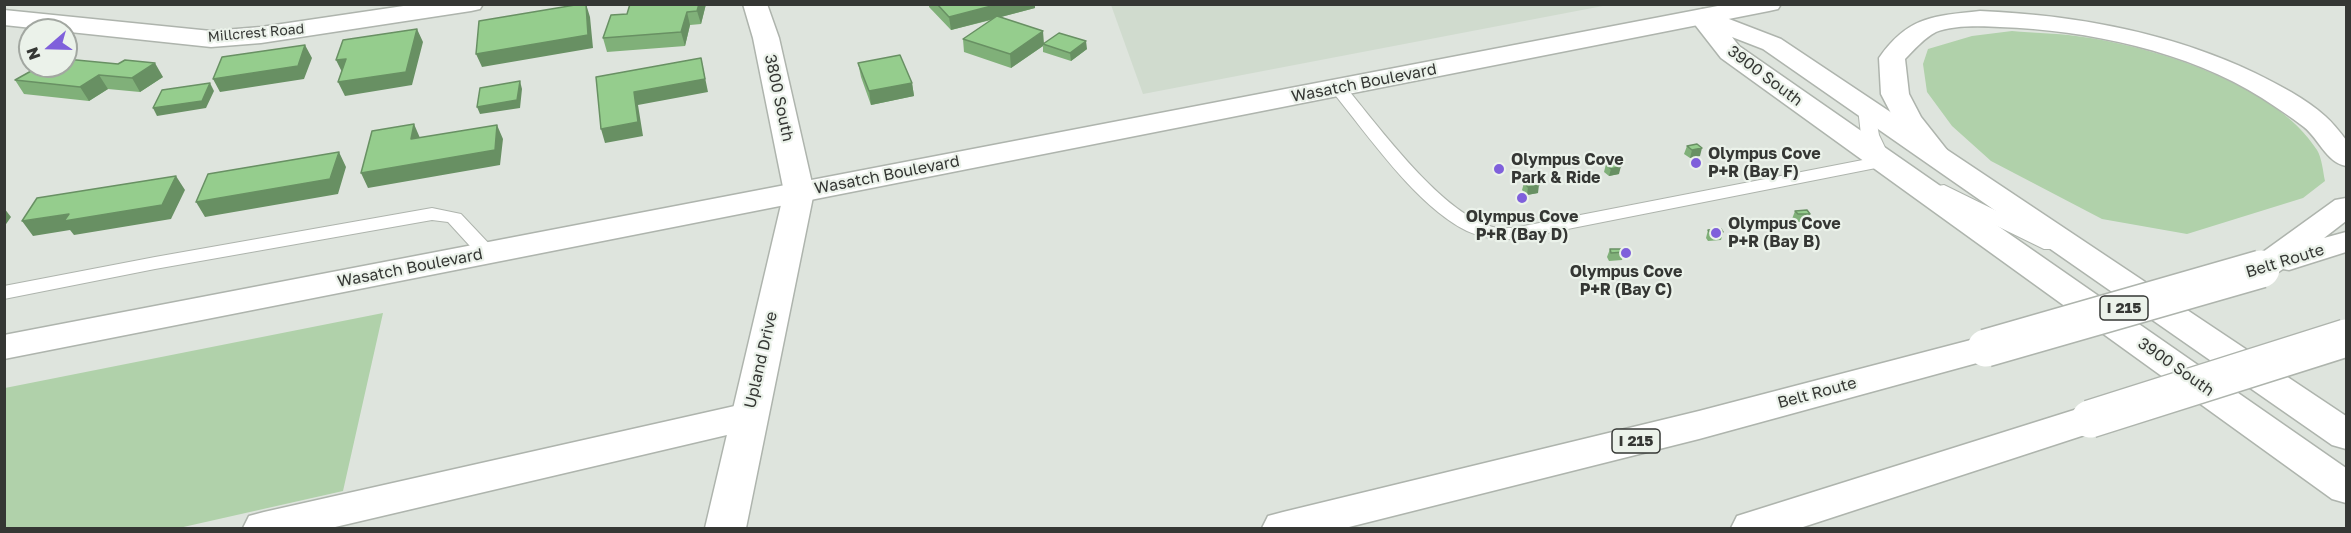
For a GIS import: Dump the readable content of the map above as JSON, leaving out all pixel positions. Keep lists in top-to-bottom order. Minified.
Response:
{"streets":{"main road":["Millcrest Road","3900 South","Wasatch Boulevard","3800 South","Belt Route","I 215","Upland Drive"]},"crossings":[["3900 South","Wasatch Boulevard"],["Wasatch Boulevard","3800 South"],["Wasatch Boulevard","Upland Drive"],["3800 South","Upland Drive"]],"places":["Olympus Cove P+R (Bay F)","Olympus Cove Park & Ride","Olympus Cove P+R (Bay D)","Olympus Cove P+R (Bay B)","Olympus Cove P+R (Bay C)"],"north":"left"}
